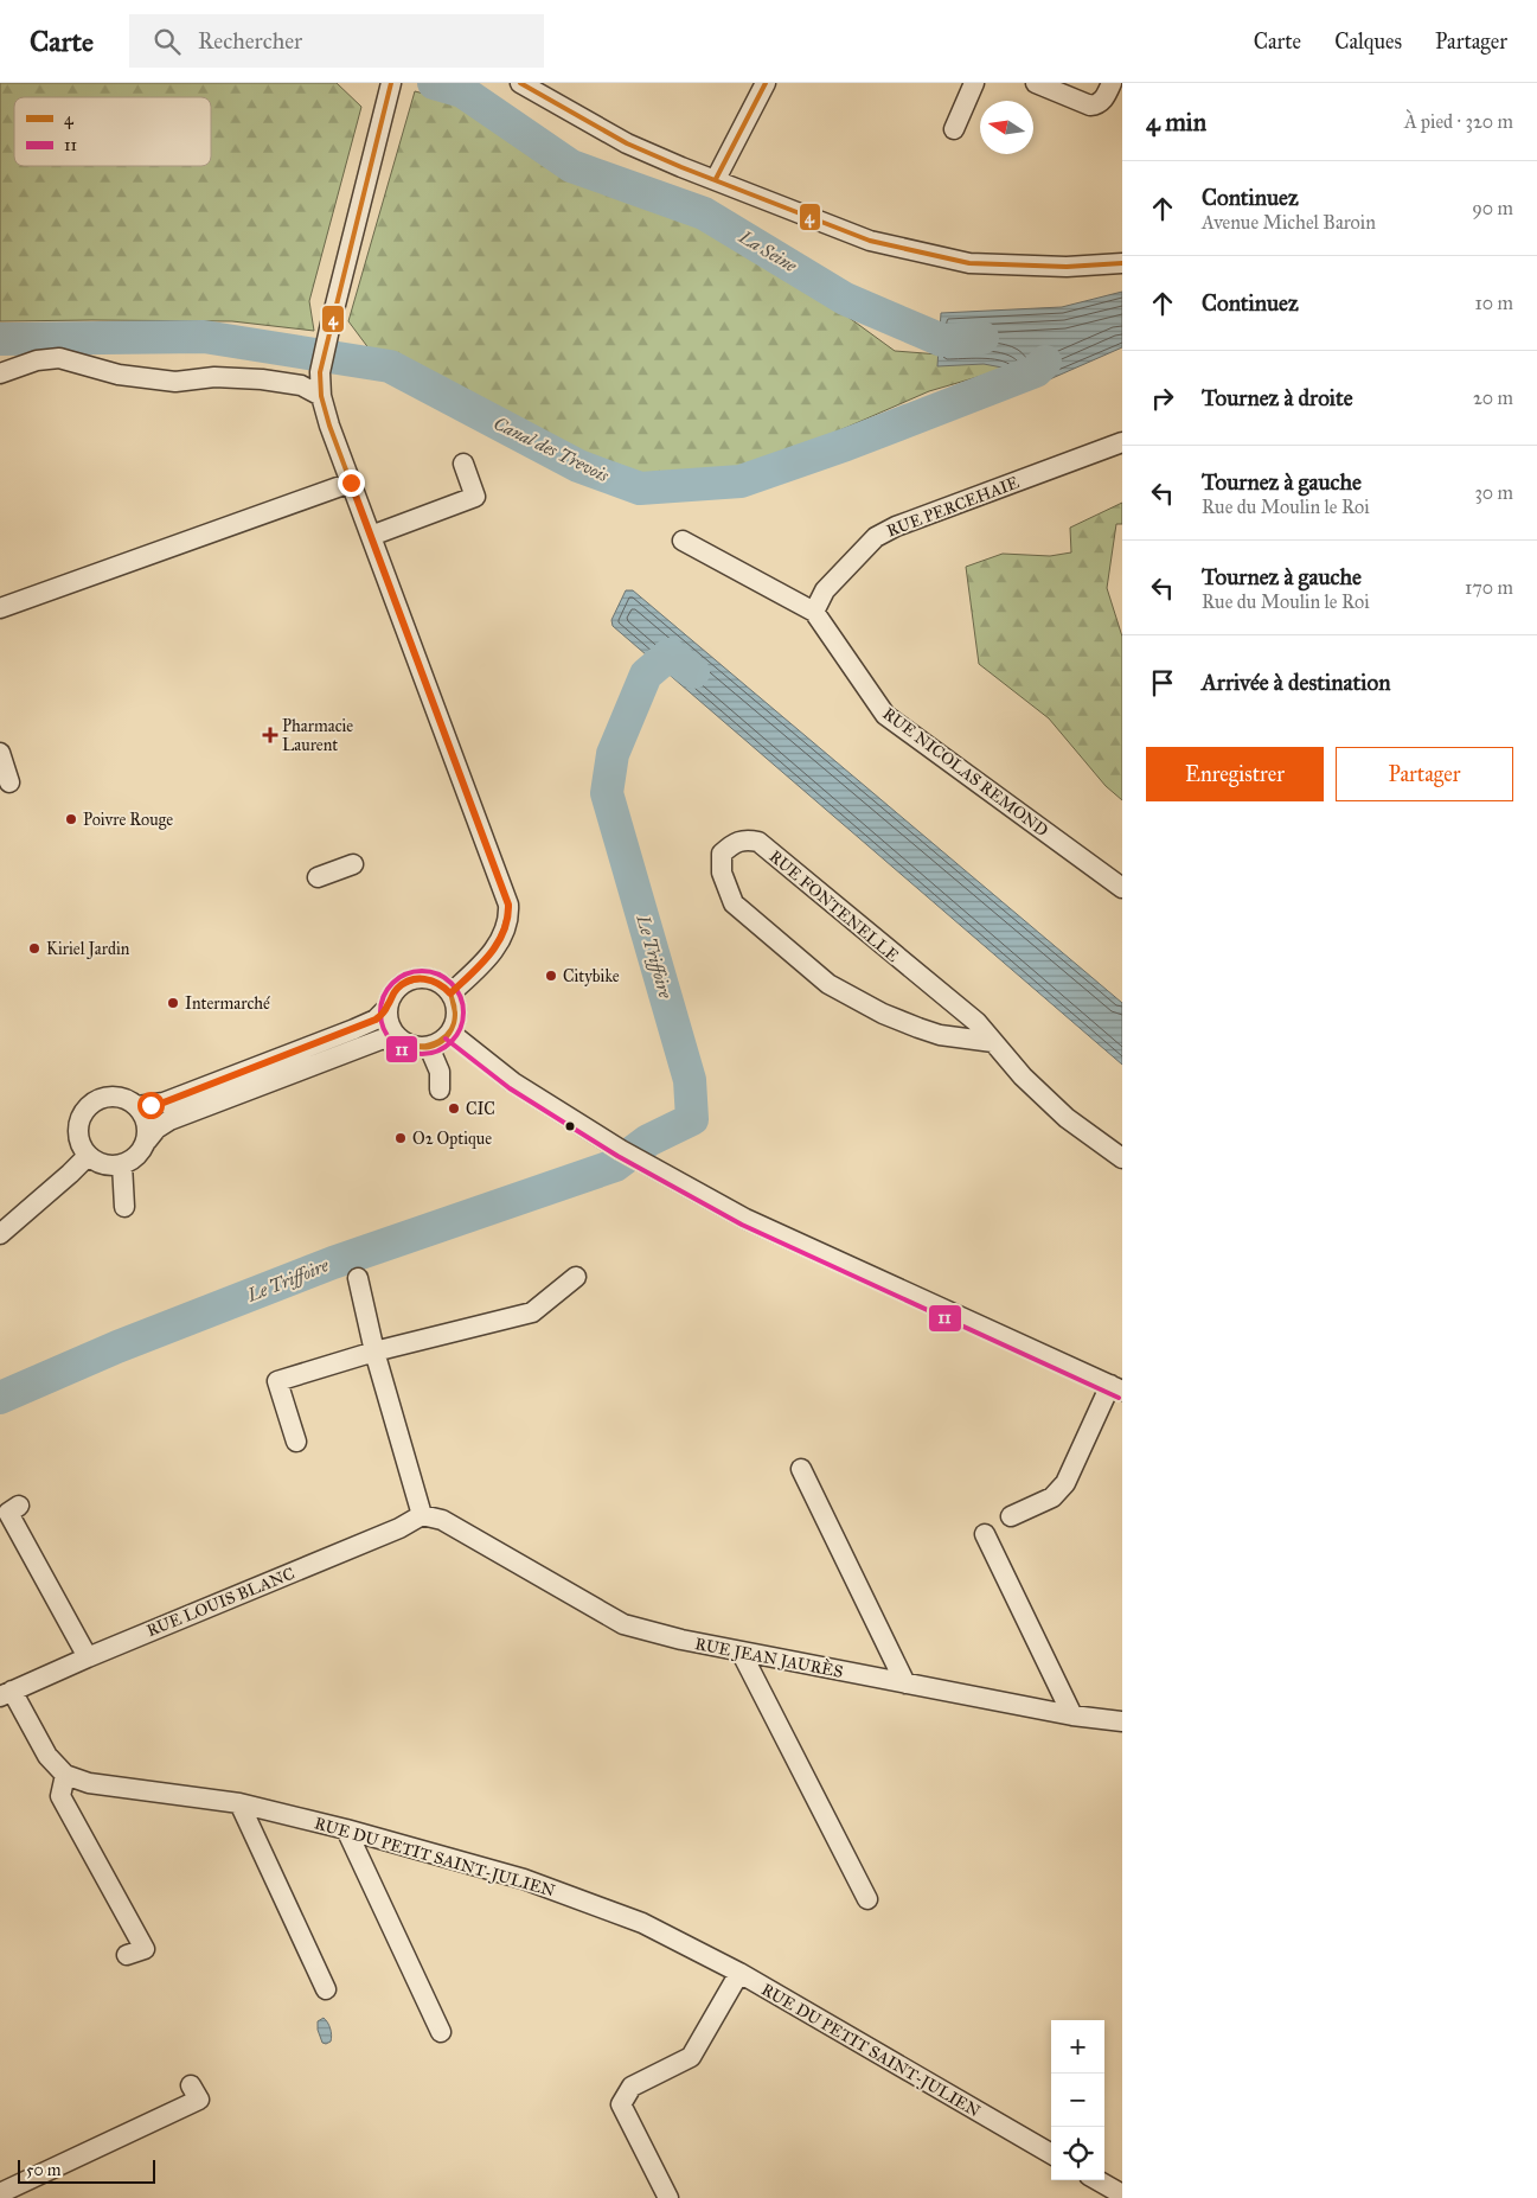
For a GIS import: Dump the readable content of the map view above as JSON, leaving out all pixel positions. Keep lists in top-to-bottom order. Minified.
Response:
{"streets":{"street":["RUE PERCEHAIE","RUE NICOLAS REMOND","RUE FONTENELLE","RUE LOUIS BLANC","RUE JEAN JAURÈS","RUE DU PETIT SAINT-JULIEN"]},"crossings":[["RUE PERCEHAIE","RUE NICOLAS REMOND"],["RUE LOUIS BLANC","RUE JEAN JAURÈS"]],"water":["La Seine","Canal des Trevois","Le Triffoire"],"places":{"health":["Pharmacie Laurent"],"other":["Poivre Rouge","Kiriel Jardin","Citybike","Intermarché","CIC","O2 Optique"]},"lines":["transit line 4","transit line 11"],"legend":["4","11"],"scale_bar":"50 m","north":"left","page":{"header":"Carte","search":"Rechercher","nav":["Carte","Calques","Partager"],"heading":["4 min","À pied · 320 m"],"list":[["Continuez","Avenue Michel Baroin","90 m"],["Continuez","10 m"],["Tournez à droite","20 m"],["Tournez à gauche","Rue du Moulin le Roi","30 m"],["Tournez à gauche","Rue du Moulin le Roi","170 m"],"Arrivée à destination"],"buttons":["Enregistrer","Partager"],"map_buttons":["+","−"],"scale":"50 m"}}
